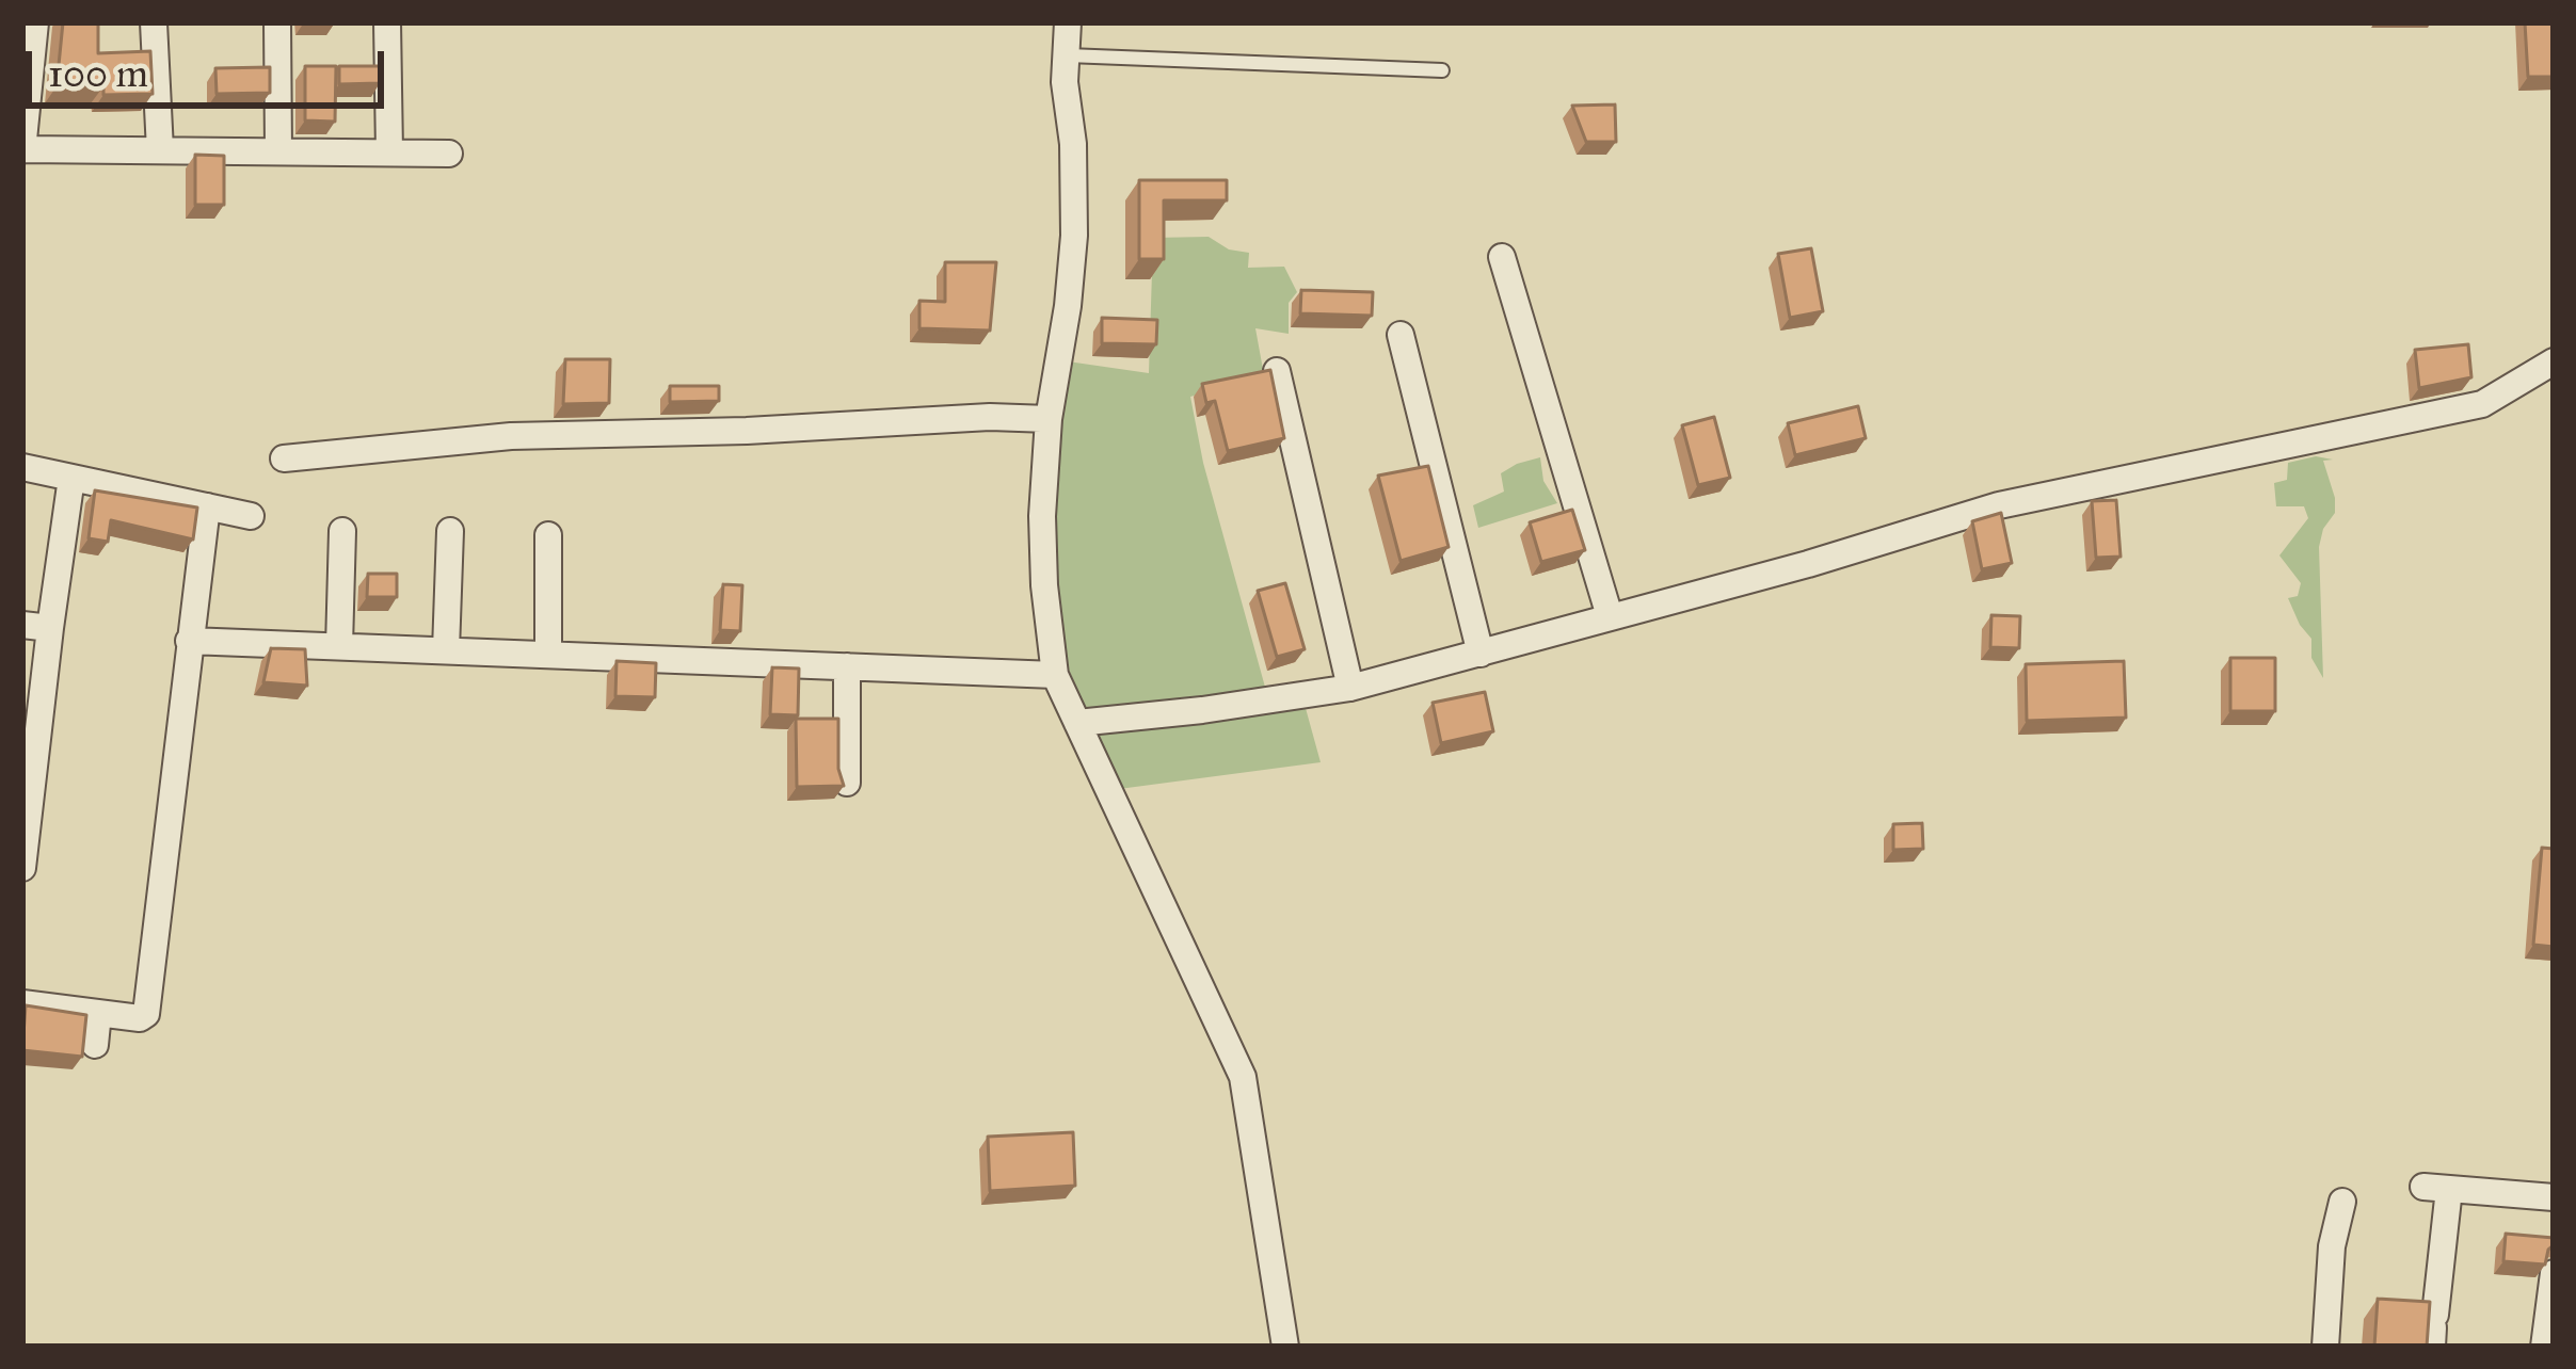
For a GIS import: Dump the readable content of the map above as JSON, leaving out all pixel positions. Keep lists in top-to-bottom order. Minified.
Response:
{"scale_bar":"100 m"}
